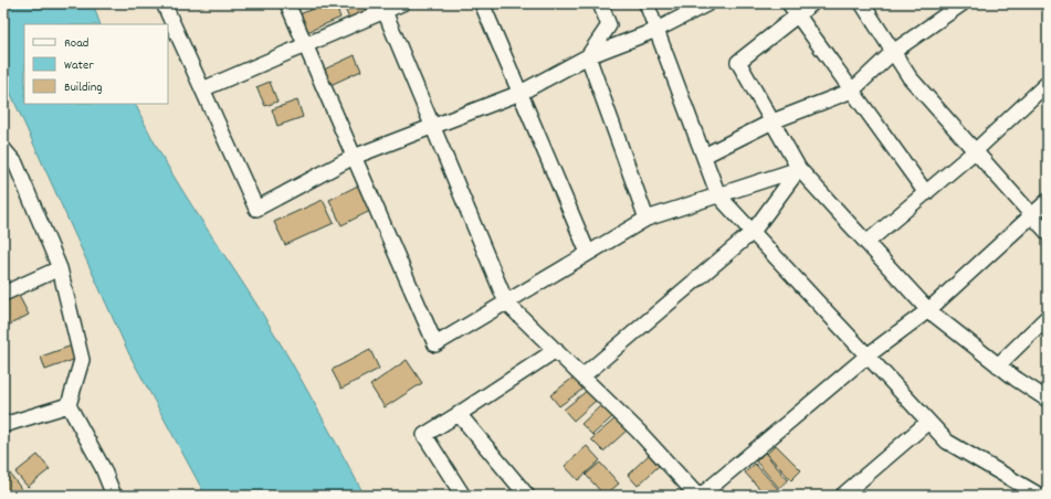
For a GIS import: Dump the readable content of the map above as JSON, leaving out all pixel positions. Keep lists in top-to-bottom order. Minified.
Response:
{"legend":["Road","Water","Building"]}
